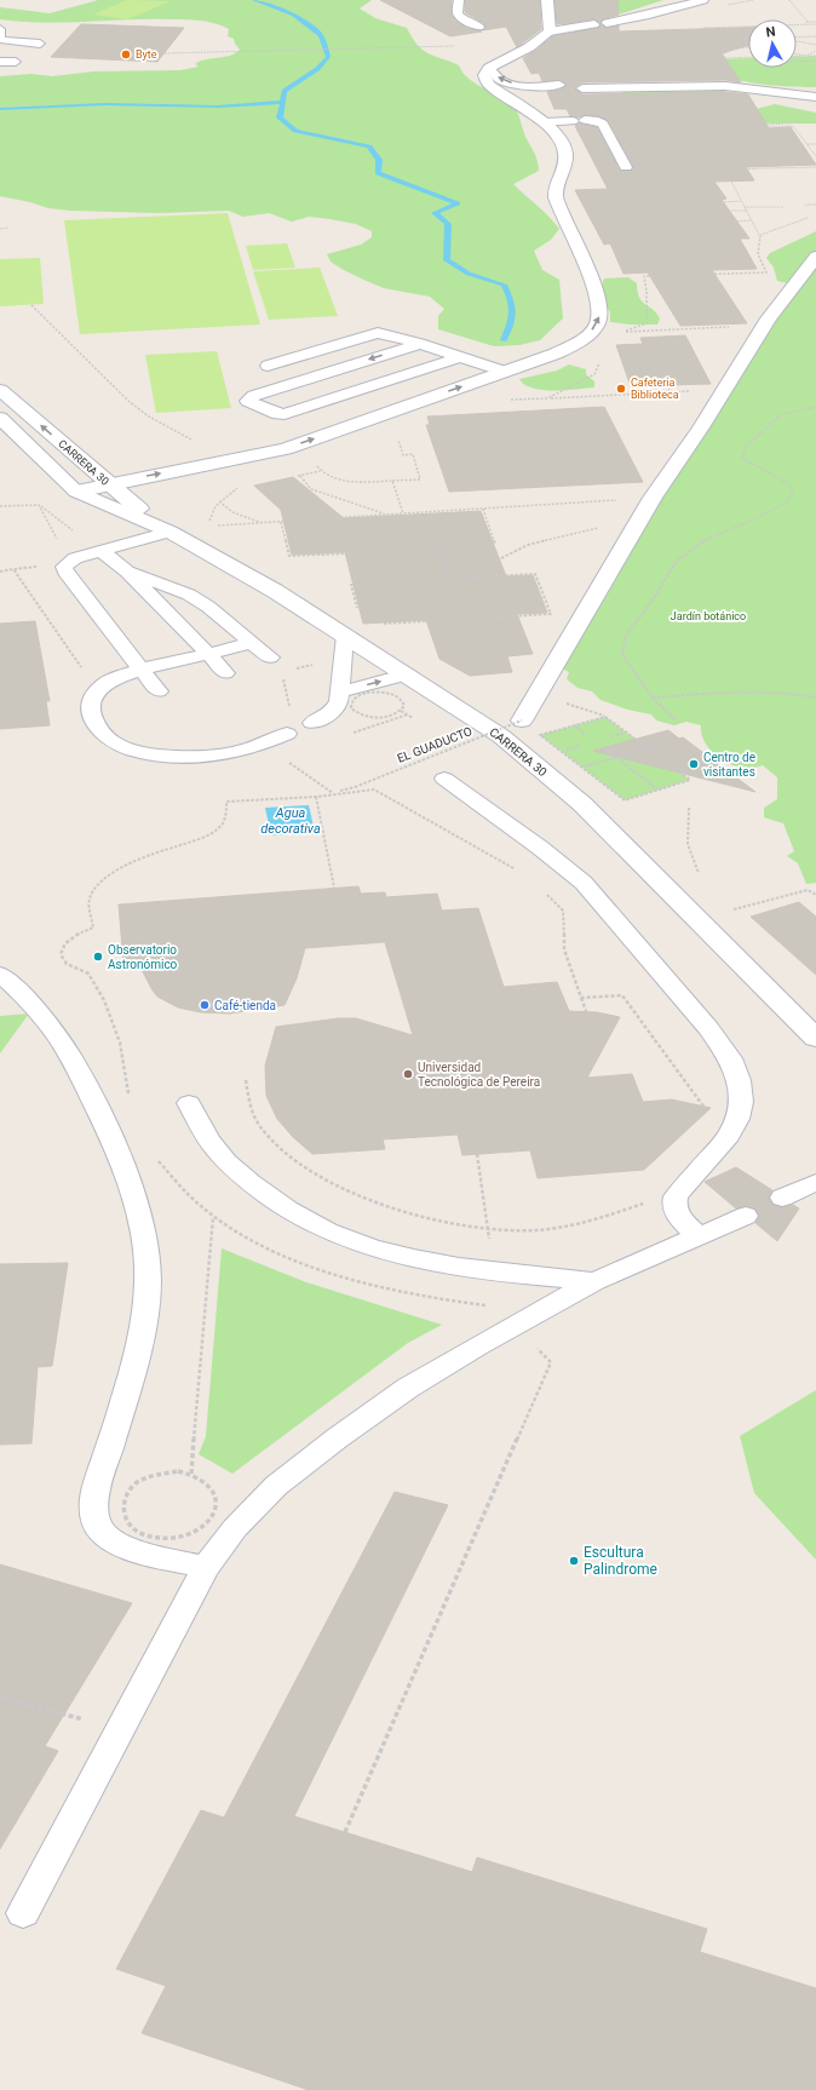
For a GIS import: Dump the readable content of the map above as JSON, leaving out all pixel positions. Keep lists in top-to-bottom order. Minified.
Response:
{"streets":{"street":["CARRERA 30"],"path":["EL GUADUCTO"]},"water":["Agua decorativa"],"parks":["Jardín botánico"],"places":["Byte","Cafeteria Biblioteca","Centro de visitantes","Observatorio Astronómico","Café-tienda","Universidad Tecnológica de Pereira","Escultura Palindrome"],"north":"top"}
